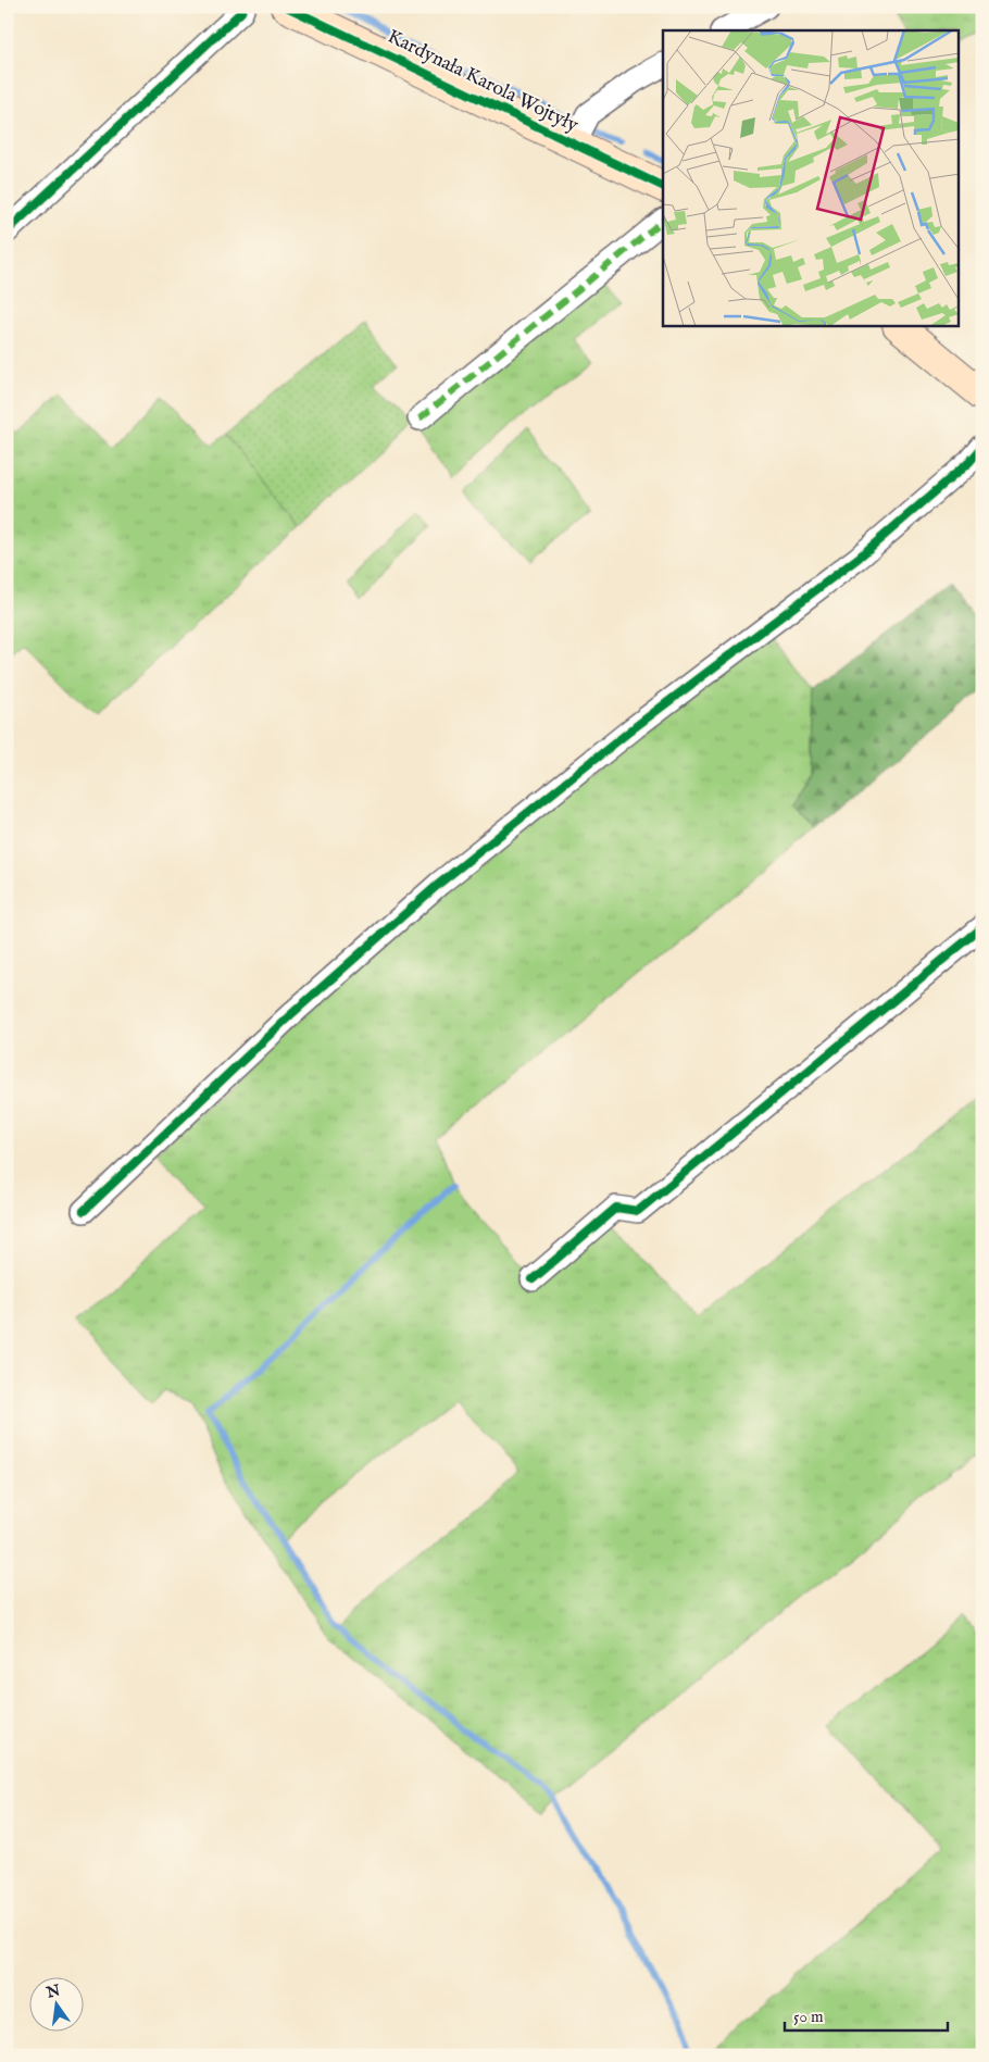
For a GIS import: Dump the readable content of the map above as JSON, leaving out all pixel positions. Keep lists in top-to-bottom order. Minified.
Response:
{"streets":{"street":["Kardynała Karola Wojtyły"]},"scale_bar":"50 m","north":"top"}
